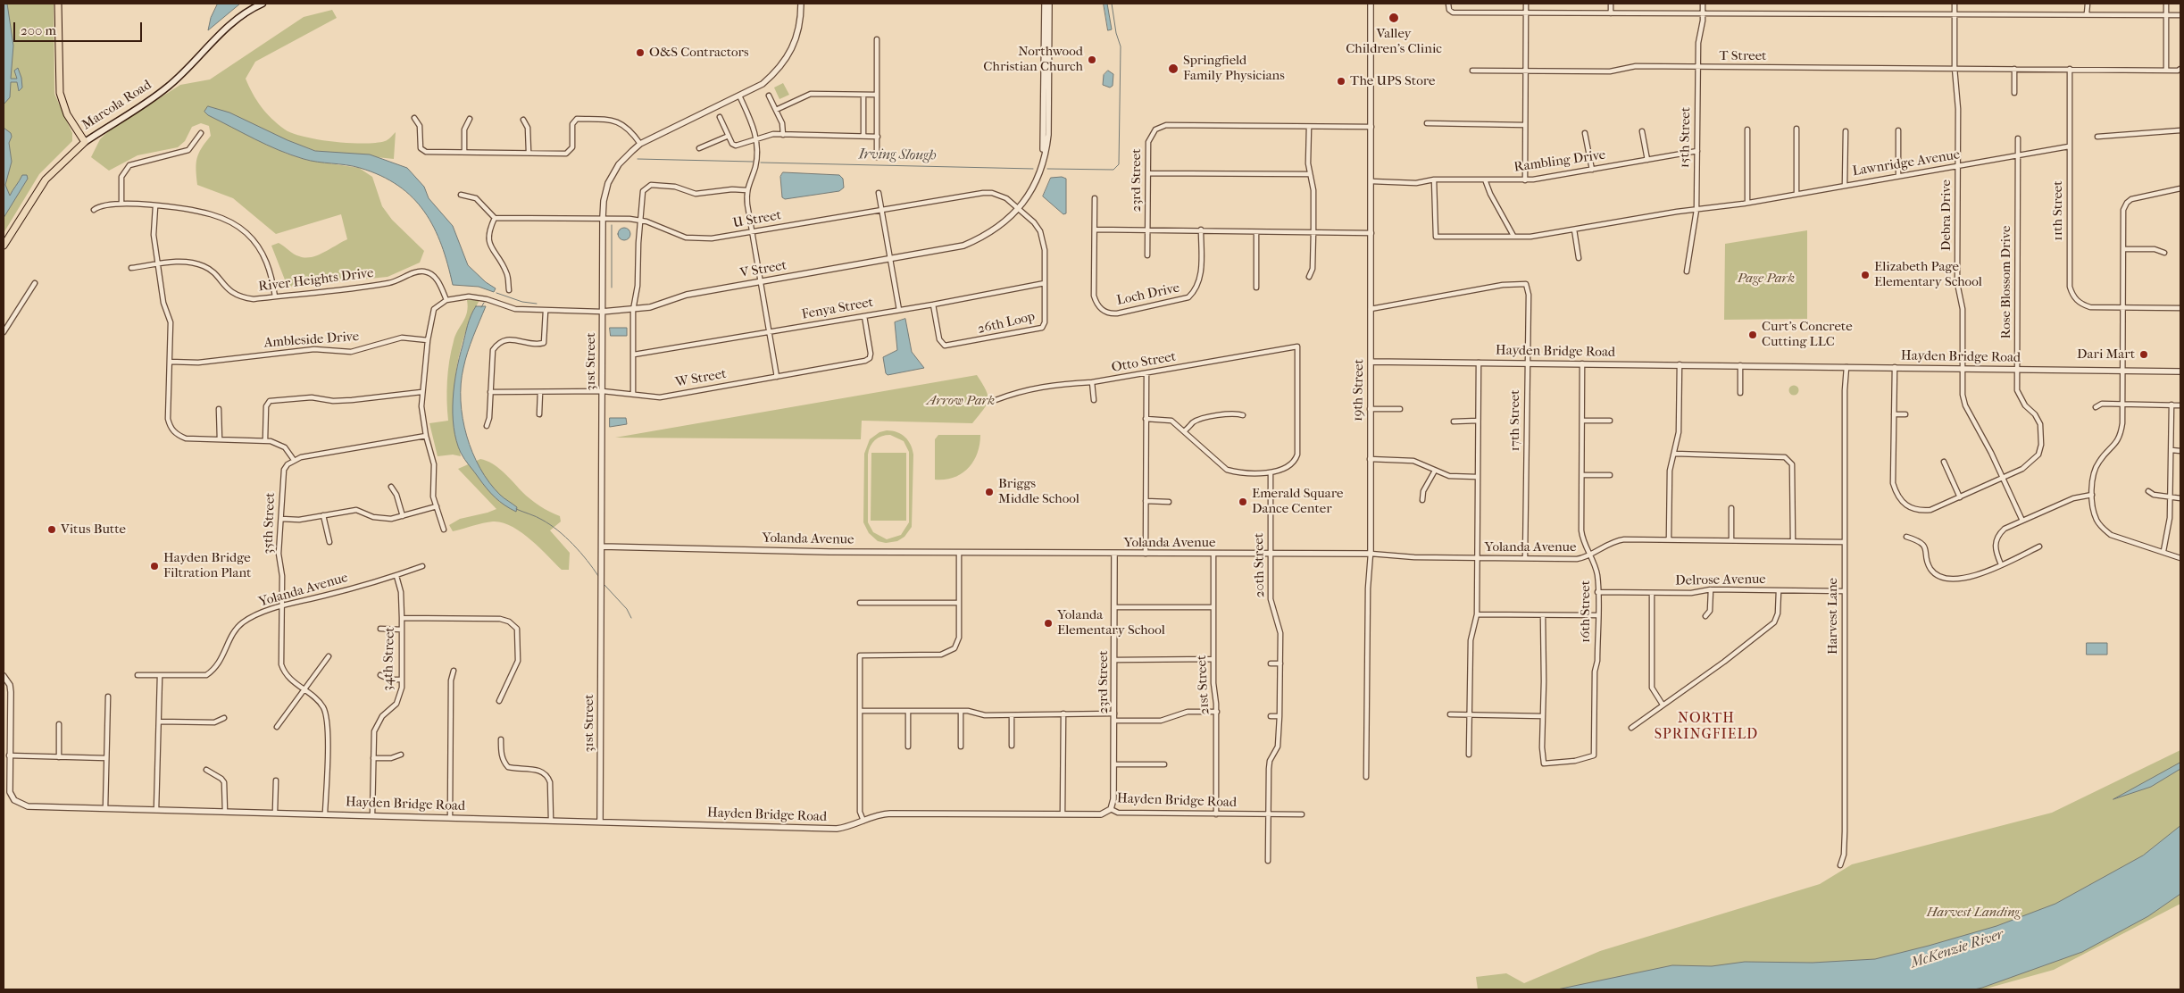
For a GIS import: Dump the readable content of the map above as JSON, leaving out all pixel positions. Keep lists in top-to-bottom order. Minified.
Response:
{"streets":{"main road":["Marcola Road"],"street":["T Street","15th Street","Rambling Drive","Lawnridge Avenue","23rd Street","11th Street","Debra Drive","U Street","V Street","River Heights Drive","Rose Blossom Drive","Loch Drive","Fenya Street","26th Loop","Ambleside Drive","Hayden Bridge Road","31st Street","Otto Street","W Street","19th Street","17th Street","35th Street","Yolanda Avenue","20th Street","Delrose Avenue","16th Street","Harvest Lane","34th Street","21st Street"]},"crossings":[["T Street","15th Street"],["T Street","11th Street"],["T Street","Debra Drive"],["15th Street","Rambling Drive"],["15th Street","Lawnridge Avenue"],["Rambling Drive","Lawnridge Avenue"],["Rambling Drive","19th Street"],["Lawnridge Avenue","11th Street"],["Lawnridge Avenue","Debra Drive"],["Lawnridge Avenue","Rose Blossom Drive"],["23rd Street","Hayden Bridge Road"],["23rd Street","Yolanda Avenue"],["Debra Drive","Rose Blossom Drive"],["Debra Drive","Hayden Bridge Road"],["U Street","V Street"],["U Street","26th Loop"],["U Street","31st Street"],["V Street","River Heights Drive"],["V Street","26th Loop"],["V Street","31st Street"],["Rose Blossom Drive","Hayden Bridge Road"],["Fenya Street","26th Loop"],["Fenya Street","W Street"],["Hayden Bridge Road","31st Street"],["Hayden Bridge Road","19th Street"],["Hayden Bridge Road","17th Street"],["Hayden Bridge Road","35th Street"],["Hayden Bridge Road","20th Street"],["Hayden Bridge Road","16th Street"],["Hayden Bridge Road","Harvest Lane"],["Hayden Bridge Road","34th Street"],["Hayden Bridge Road","21st Street"],["31st Street","W Street"],["31st Street","Yolanda Avenue"],["Otto Street","20th Street"],["19th Street","17th Street"],["19th Street","Yolanda Avenue"],["17th Street","Yolanda Avenue"],["35th Street","Yolanda Avenue"],["Yolanda Avenue","20th Street"],["Yolanda Avenue","16th Street"],["Yolanda Avenue","Harvest Lane"],["Yolanda Avenue","34th Street"],["Yolanda Avenue","21st Street"],["Delrose Avenue","16th Street"],["Delrose Avenue","Harvest Lane"]],"districts":["NORTH SPRINGFIELD"],"water":["Irving Slough","McKenzie River"],"parks":["Page Park","Arrow Park","Harvest Landing"],"places":["Valley Children’s Clinic","O&S Contractors","Northwood Christian Church","Springfield Family Physicians","The UPS Store","Elizabeth Page Elementary School","Curt's Concrete Cutting LLC","Dari Mart","Briggs Middle School","Emerald Square Dance Center","Vitus Butte","Hayden Bridge Filtration Plant","Yolanda Elementary School"],"scale_bar":"200 m"}
